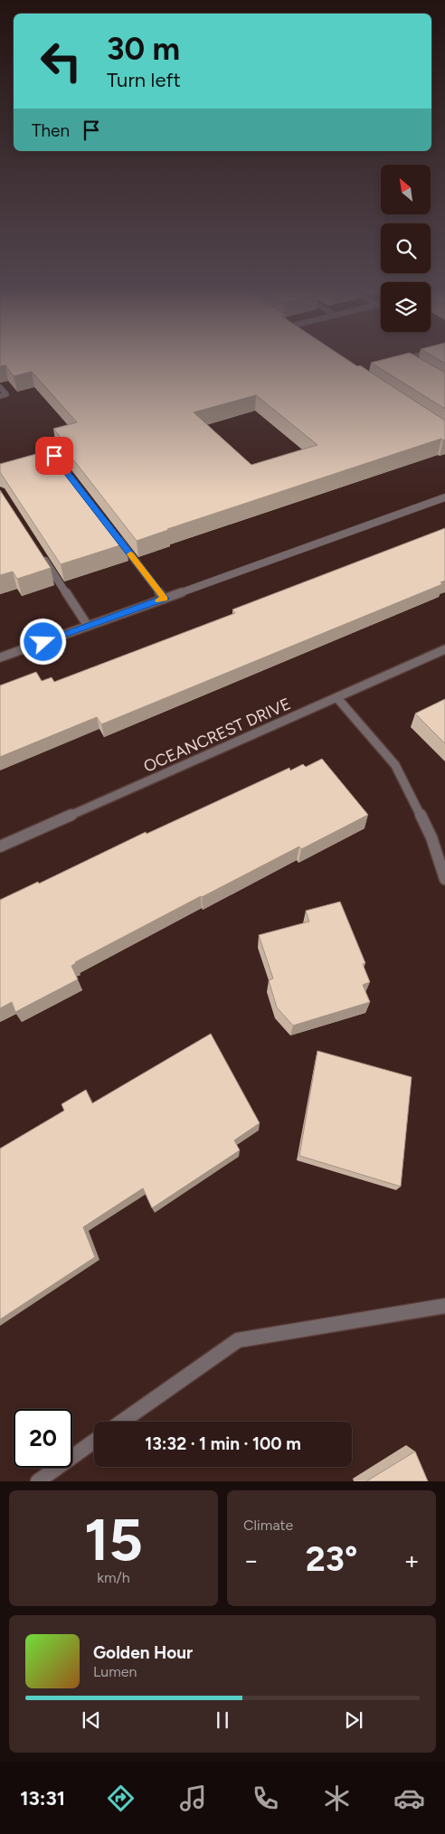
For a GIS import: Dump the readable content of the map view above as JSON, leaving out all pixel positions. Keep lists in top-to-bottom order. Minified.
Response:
{"streets":{"street":["OCEANCREST DRIVE"]},"north":"top left","page":{"turn":["30 m","Turn left"],"then":"Then","limit":"20","trip":"13:32 · 1 min · 100 m","tile":[["15","km/h"],"Climate"],"heat":["−","23°","+"],"song":["Golden Hour","Lumen"],"tabs":"13:31"}}
